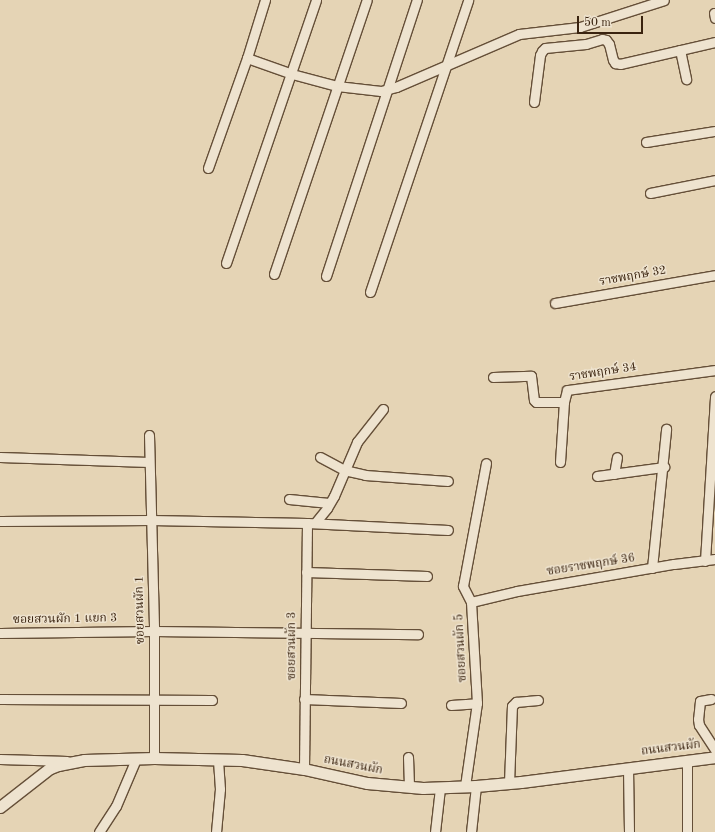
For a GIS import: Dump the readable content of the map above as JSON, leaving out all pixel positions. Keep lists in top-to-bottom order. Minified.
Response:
{"streets":{"street":["ราชพฤกษ์ 32","ราชพฤกษ์ 34","ซอยราชพฤกษ์ 36","ซอยสวนผัก 1","ซอยสวนผัก 1 แยก 3","ซอยสวนผัก 3","ซอยสวนผัก 5","ถนนสวนผัก"]},"crossings":[["ซอยราชพฤกษ์ 36","ซอยสวนผัก 5"],["ซอยสวนผัก 1","ซอยสวนผัก 1 แยก 3"],["ซอยสวนผัก 1","ถนนสวนผัก"],["ซอยสวนผัก 1 แยก 3","ซอยสวนผัก 3"],["ซอยสวนผัก 3","ถนนสวนผัก"],["ซอยสวนผัก 5","ถนนสวนผัก"]],"scale_bar":"50 m"}
